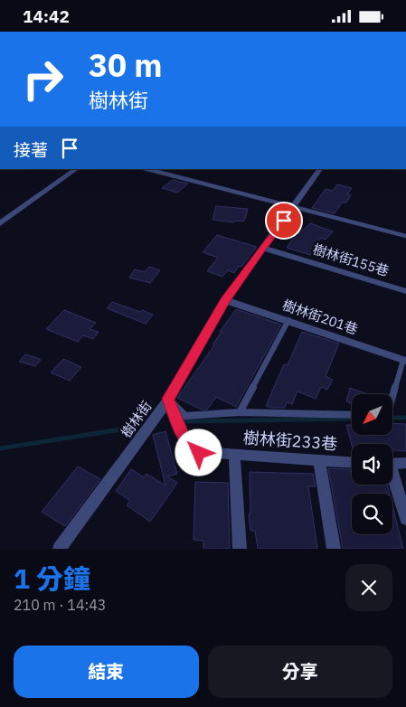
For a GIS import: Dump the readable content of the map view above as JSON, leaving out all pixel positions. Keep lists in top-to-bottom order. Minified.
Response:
{"streets":{"street":["樹林街155巷","樹林街201巷","樹林街","樹林街233巷"]},"crossings":[["樹林街155巷","樹林街"],["樹林街201巷","樹林街"],["樹林街","樹林街233巷"]],"north":"bottom left","page":{"status":"14:42","turn":["30 m","樹林街"],"then":"接著","heading":["1 分鐘","210 m · 14:43"],"buttons":["結束","分享"]}}
